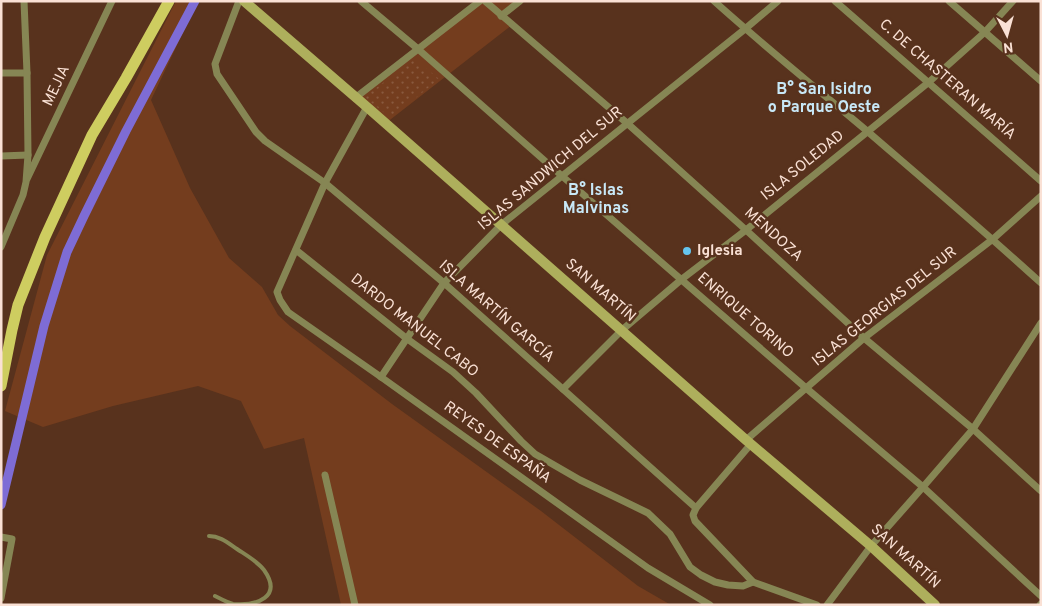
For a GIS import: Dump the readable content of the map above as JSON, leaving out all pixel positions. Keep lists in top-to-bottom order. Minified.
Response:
{"streets":{"main road":["SAN MARTÍN"],"street":["C. DE CHASTERAN MARÍA","MEJIA","ISLA SOLEDAD","ISLAS SANDWICH DEL SUR","MENDOZA","ISLAS GEORGIAS DEL SUR","ISLA MARTÍN GARCÍA","ENRIQUE TORINO","DARDO MANUEL CABO","REYES DE ESPAÑA"]},"crossings":[["C. DE CHASTERAN MARÍA","ISLA SOLEDAD"],["ISLA SOLEDAD","MENDOZA"],["ISLA SOLEDAD","SAN MARTÍN"],["ISLA SOLEDAD","ISLA MARTÍN GARCÍA"],["ISLA SOLEDAD","ENRIQUE TORINO"],["ISLAS SANDWICH DEL SUR","MENDOZA"],["ISLAS SANDWICH DEL SUR","SAN MARTÍN"],["ISLAS SANDWICH DEL SUR","ISLA MARTÍN GARCÍA"],["ISLAS SANDWICH DEL SUR","ENRIQUE TORINO"],["ISLAS SANDWICH DEL SUR","DARDO MANUEL CABO"],["ISLAS SANDWICH DEL SUR","REYES DE ESPAÑA"],["MENDOZA","ISLAS GEORGIAS DEL SUR"],["SAN MARTÍN","ISLAS GEORGIAS DEL SUR"],["ISLAS GEORGIAS DEL SUR","ISLA MARTÍN GARCÍA"],["ISLAS GEORGIAS DEL SUR","ENRIQUE TORINO"],["DARDO MANUEL CABO","REYES DE ESPAÑA"]],"districts":["B° San Isidro o Parque Oeste","B° Islas Malvinas"],"places":["Iglesia"],"north":"bottom"}
